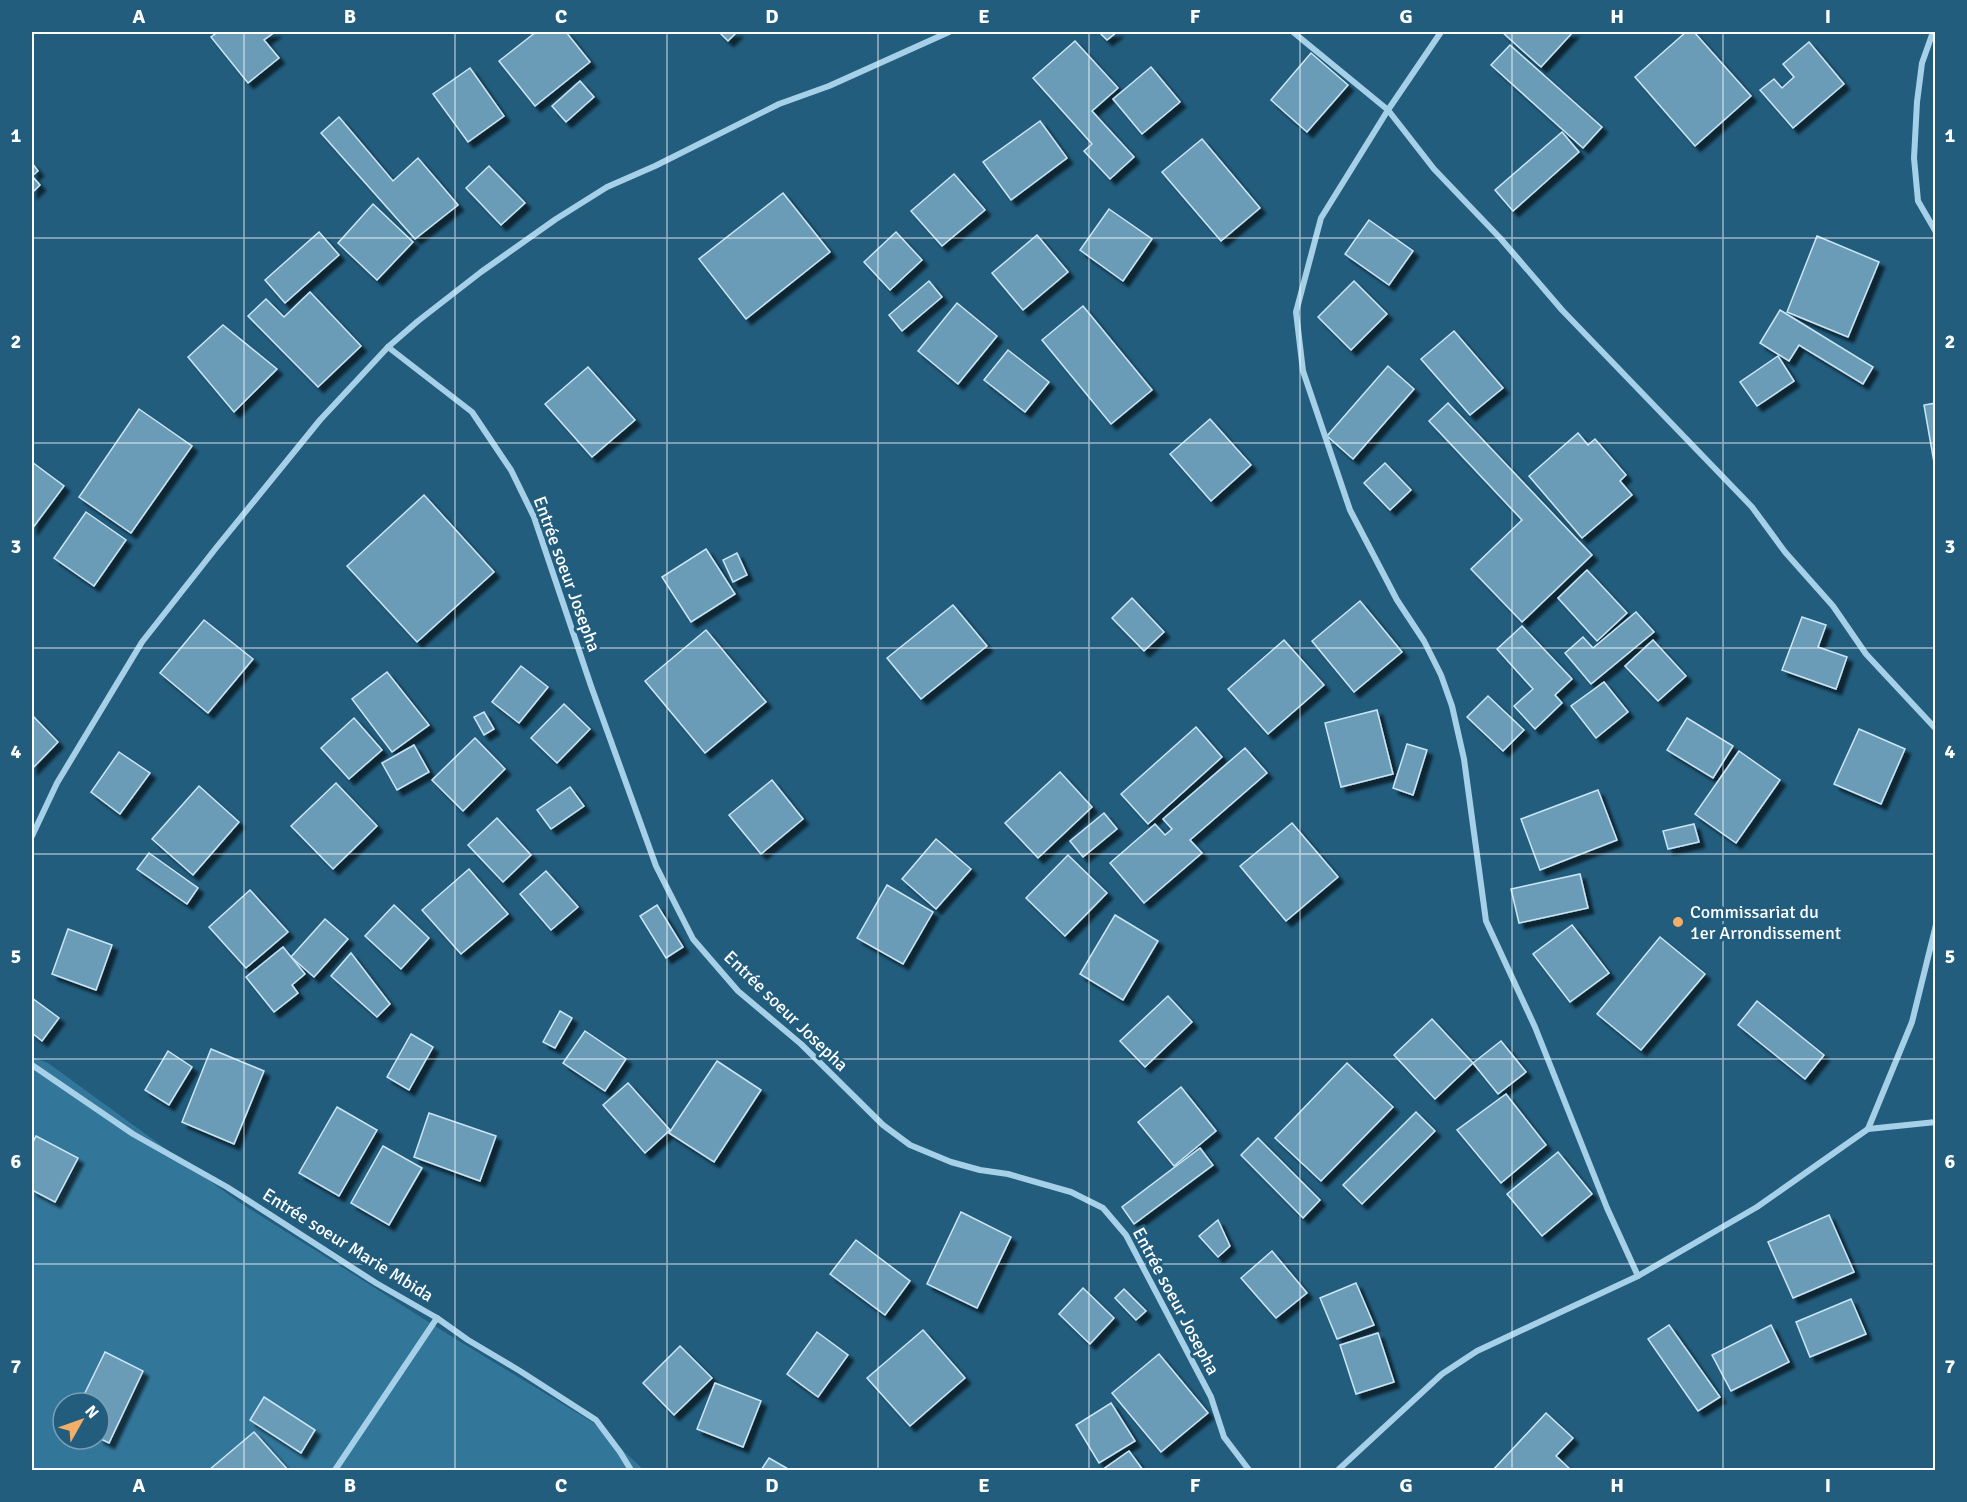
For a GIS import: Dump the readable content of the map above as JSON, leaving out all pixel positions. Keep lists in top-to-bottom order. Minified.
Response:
{"streets":{"street":["Entrée soeur Josepha","Entrée soeur Marie Mbida"]},"places":["Commissariat du 1er Arrondissement"],"north":"top right","grid":{"columns":["A","B","C","D","E","F","G","H","I"],"rows":["1","2","3","4","5","6","7"]}}
